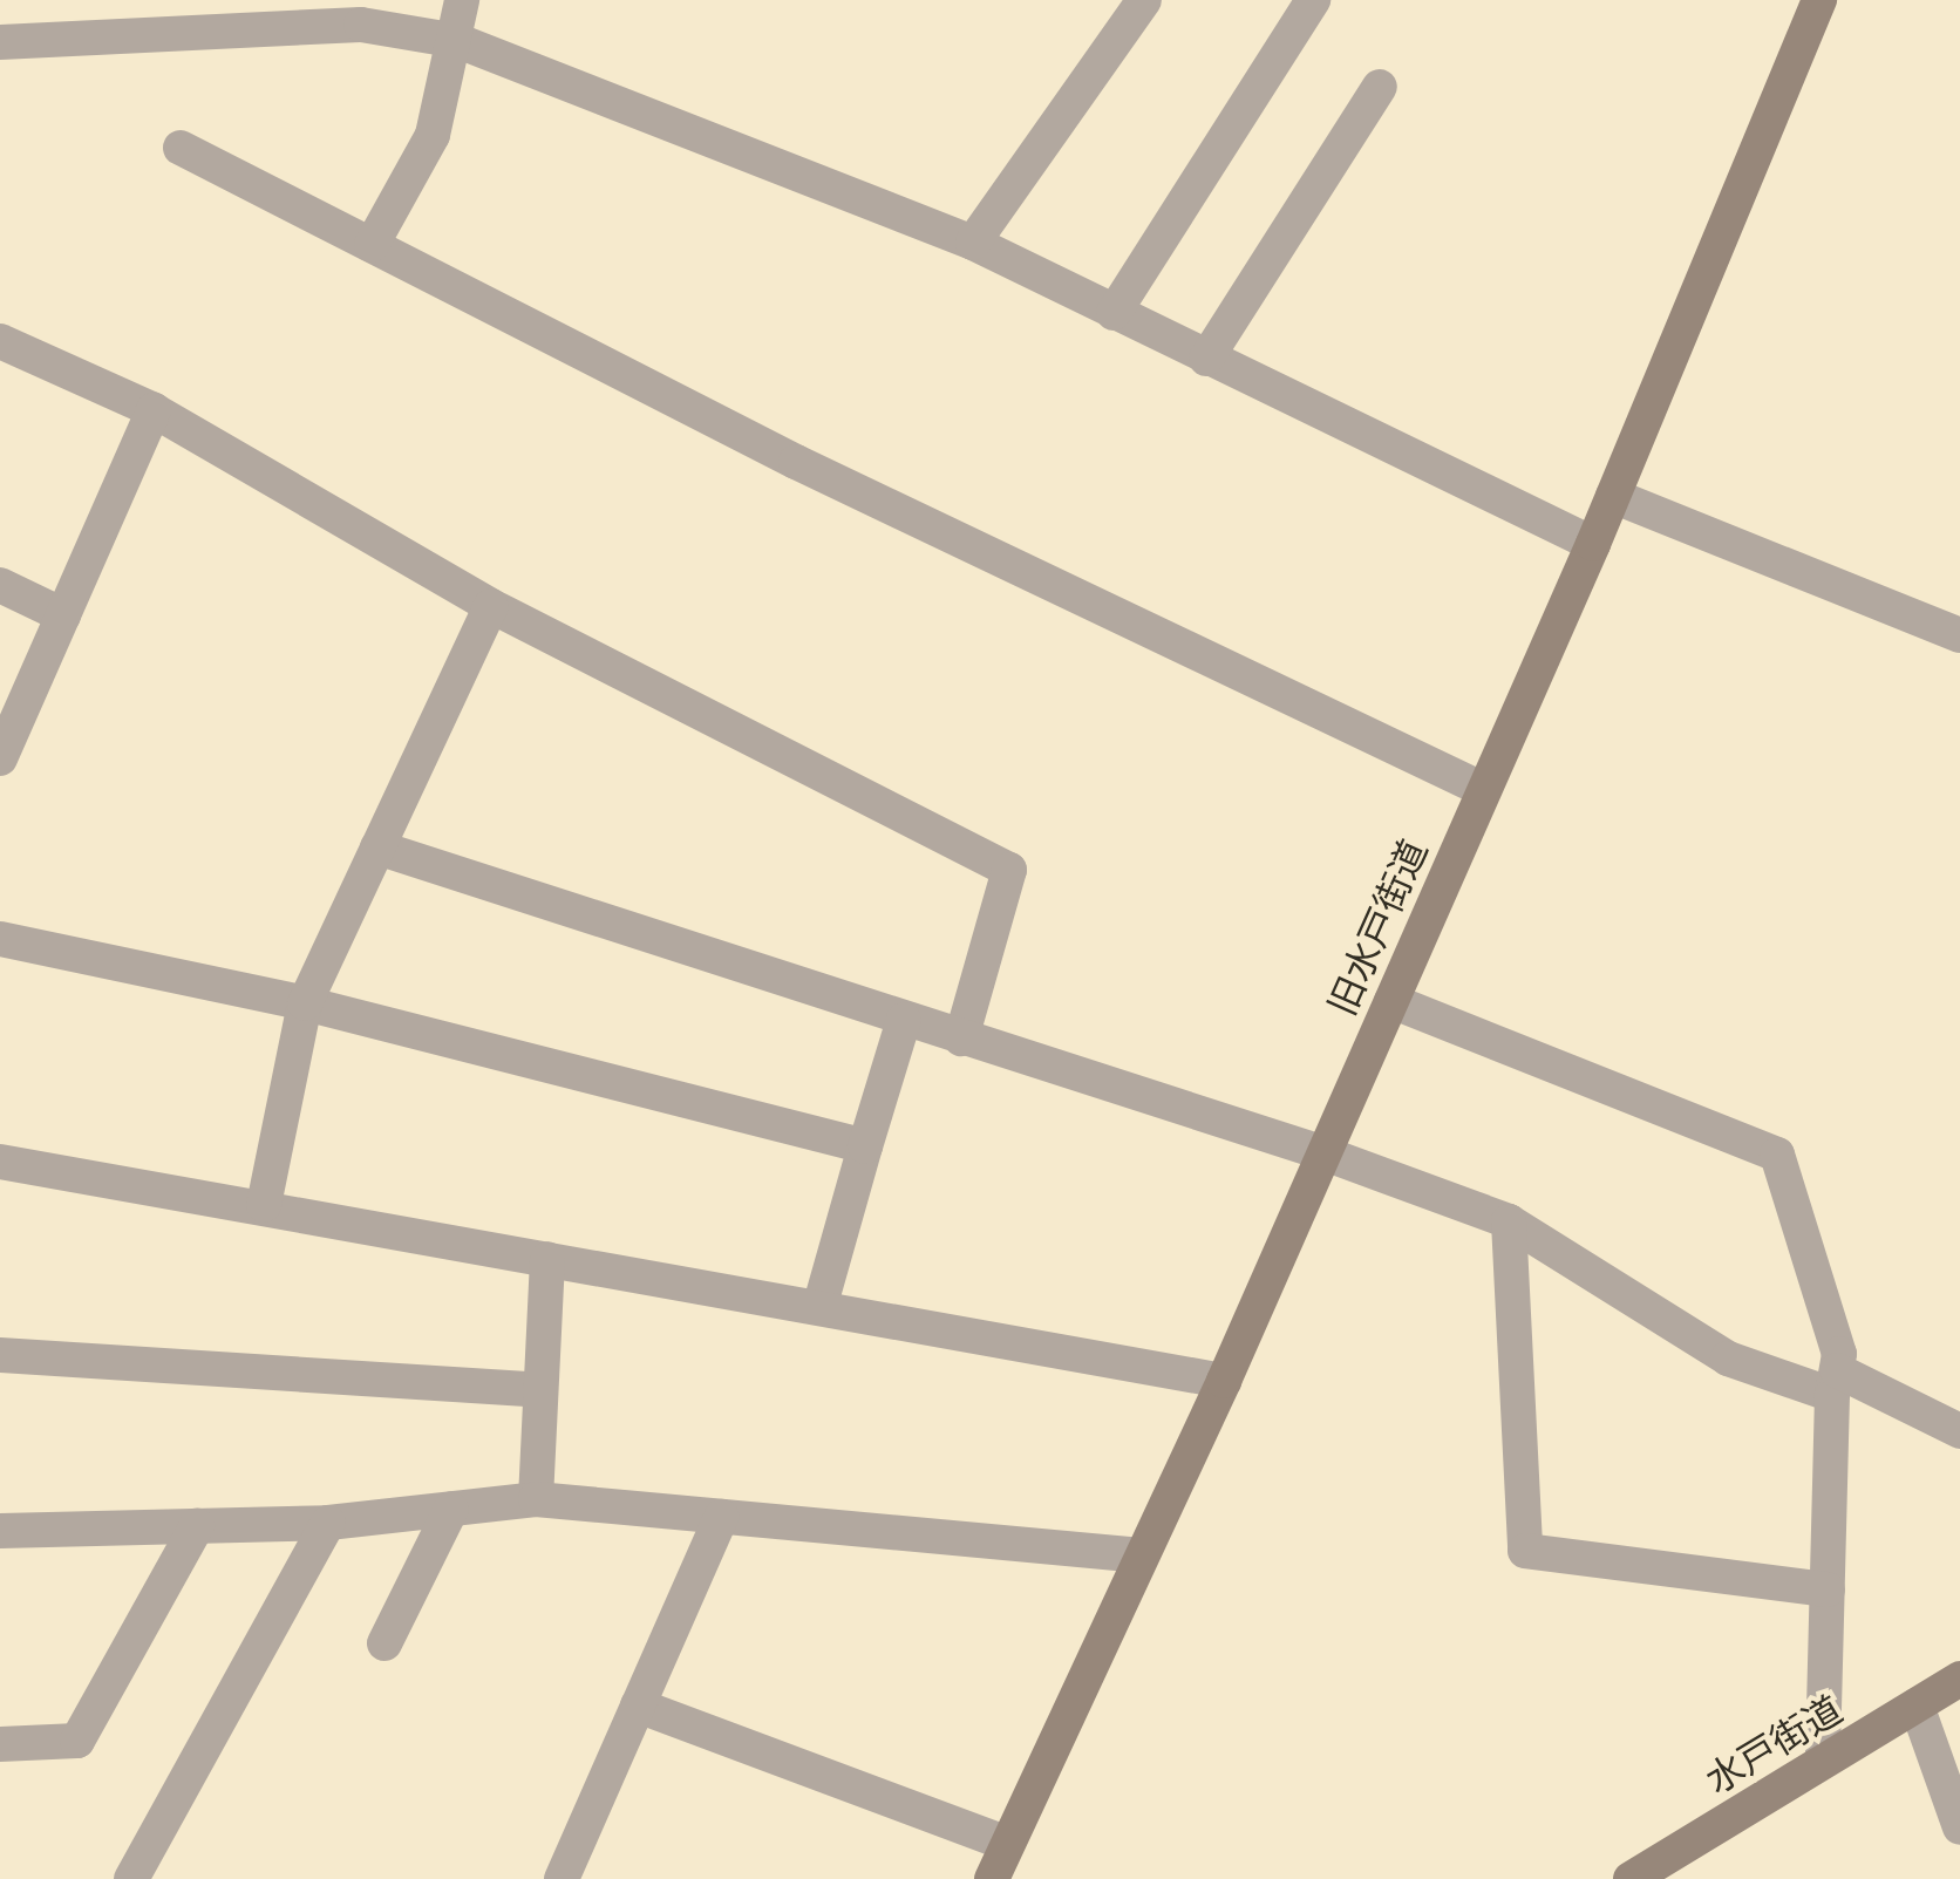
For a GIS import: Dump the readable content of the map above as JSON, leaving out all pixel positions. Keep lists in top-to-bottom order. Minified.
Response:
{"streets":{"street":["旧水戸街道","水戸街道"]}}
